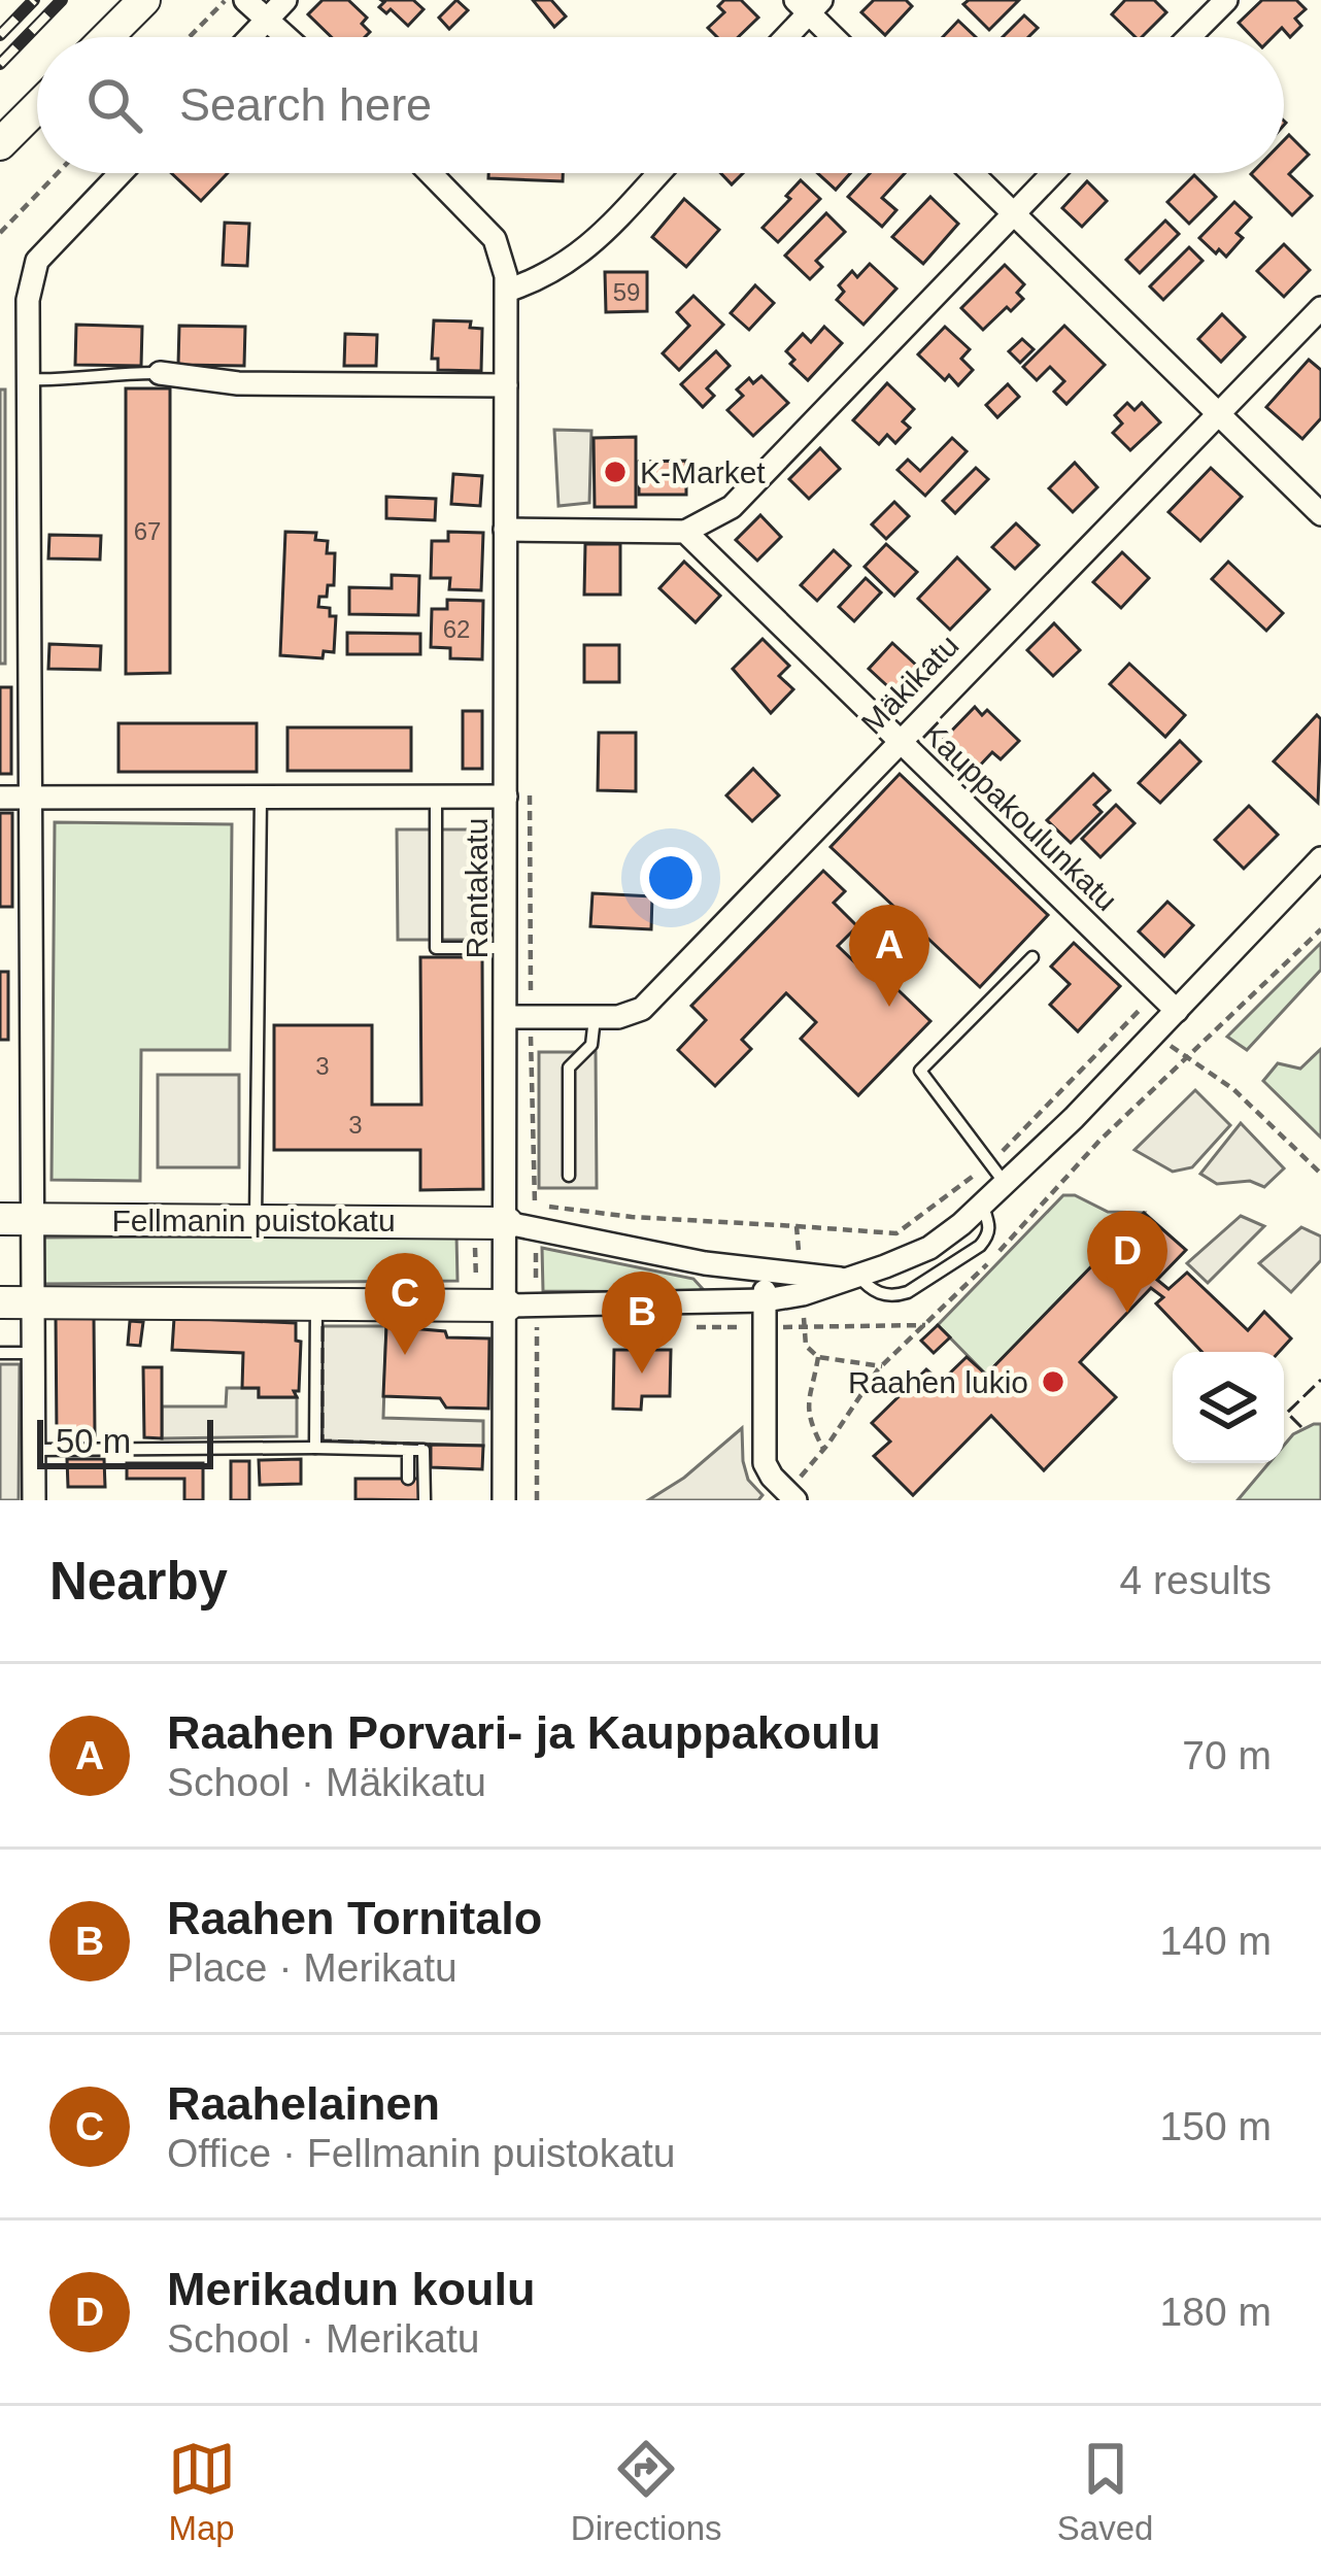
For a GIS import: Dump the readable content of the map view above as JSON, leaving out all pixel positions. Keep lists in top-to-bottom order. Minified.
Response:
{"streets":{"street":["Mäkikatu","Kauppakoulunkatu","Rantakatu","Fellmanin puistokatu"]},"crossings":[["Mäkikatu","Kauppakoulunkatu"],["Mäkikatu","Rantakatu"],["Rantakatu","Fellmanin puistokatu"]],"places":["K-Market","Raahen lukio"],"house_numbers":["59","67","62","3","3"],"scale_bar":"50 m","page":{"search":"Search here","pins":["A","D","C","B"],"scale":"50 m","heading":["Nearby","4 results"],"list":[{"mark":"A","name":"Raahen Porvari- ja Kauppakoulu","note":"School · Mäkikatu","value":"70 m"},{"mark":"B","name":"Raahen Tornitalo","note":"Place · Merikatu","value":"140 m"},{"mark":"C","name":"Raahelainen","note":"Office · Fellmanin puistokatu","value":"150 m"},{"mark":"D","name":"Merikadun koulu","note":"School · Merikatu","value":"180 m"}],"nav":["Map","Directions","Saved"]}}
